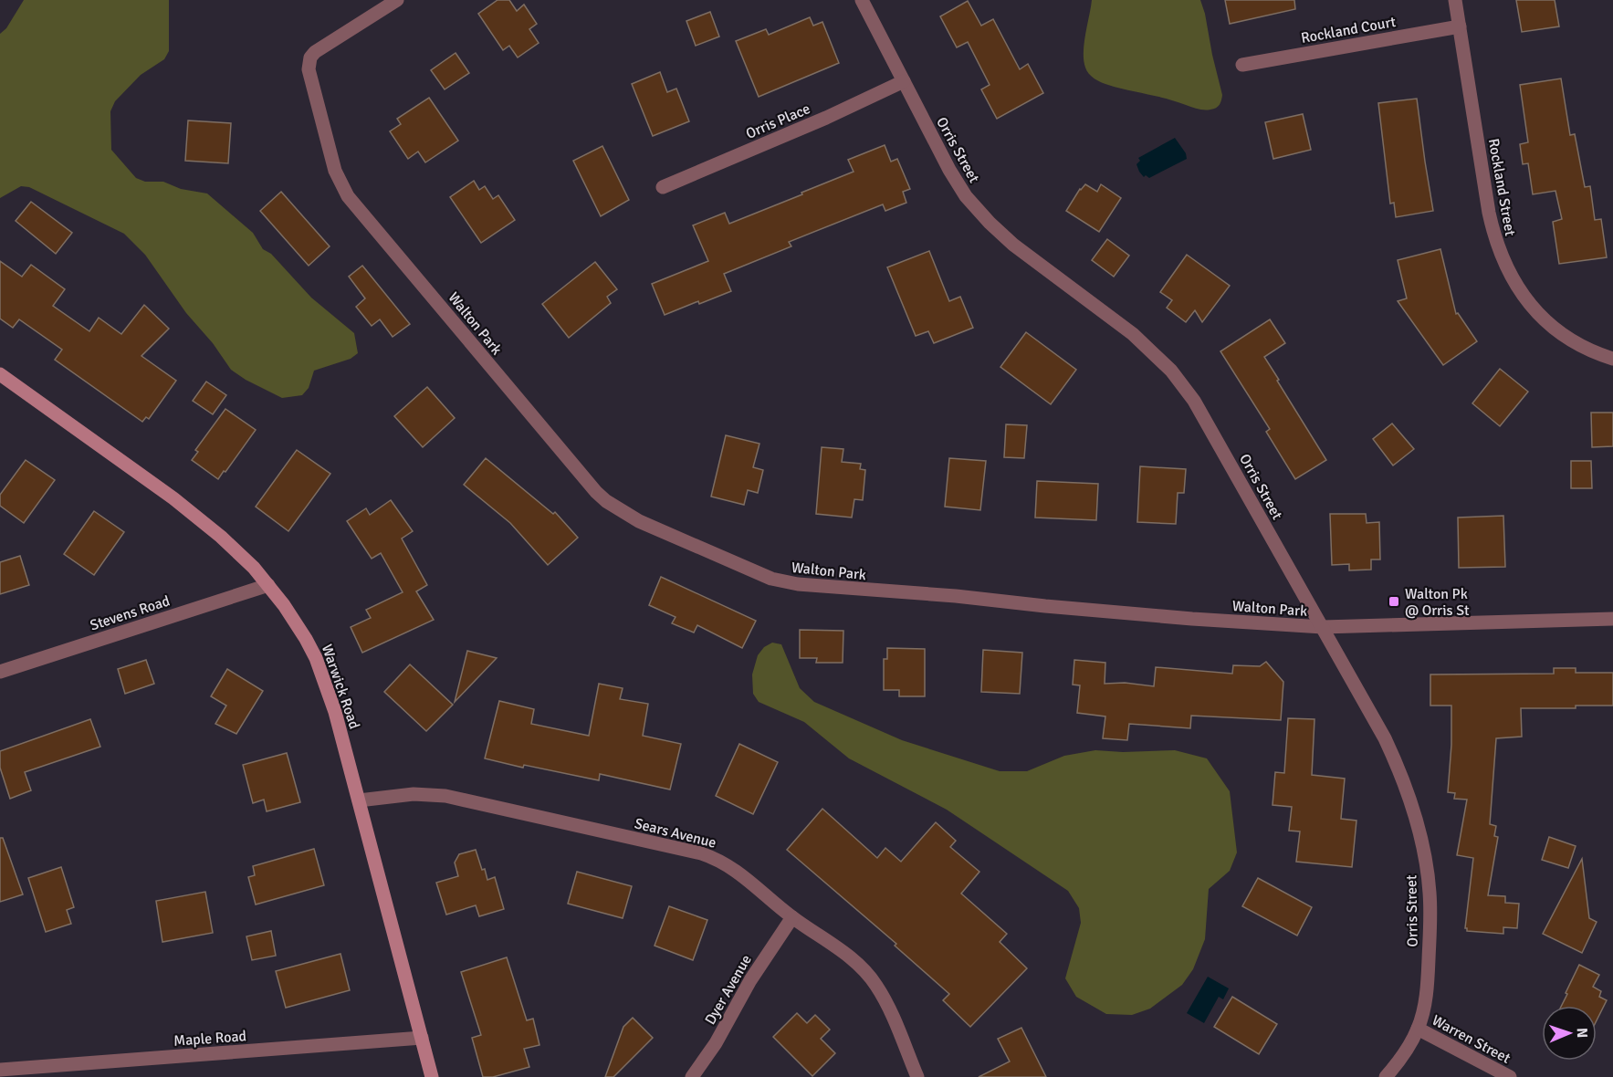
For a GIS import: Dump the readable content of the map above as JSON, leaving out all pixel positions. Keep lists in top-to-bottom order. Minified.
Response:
{"streets":{"main road":["Warwick Road"],"street":["Rockland Court","Orris Place","Orris Street","Rockland Street","Walton Park","Stevens Road","Sears Avenue","Dyer Avenue","Maple Road","Warren Street"]},"crossings":[["Rockland Court","Rockland Street"],["Orris Place","Orris Street"],["Orris Street","Walton Park"],["Orris Street","Warren Street"],["Stevens Road","Warwick Road"],["Warwick Road","Sears Avenue"],["Warwick Road","Maple Road"],["Sears Avenue","Dyer Avenue"]],"places":{"transit":["Walton Pk @ Orris St"]},"north":"right"}
